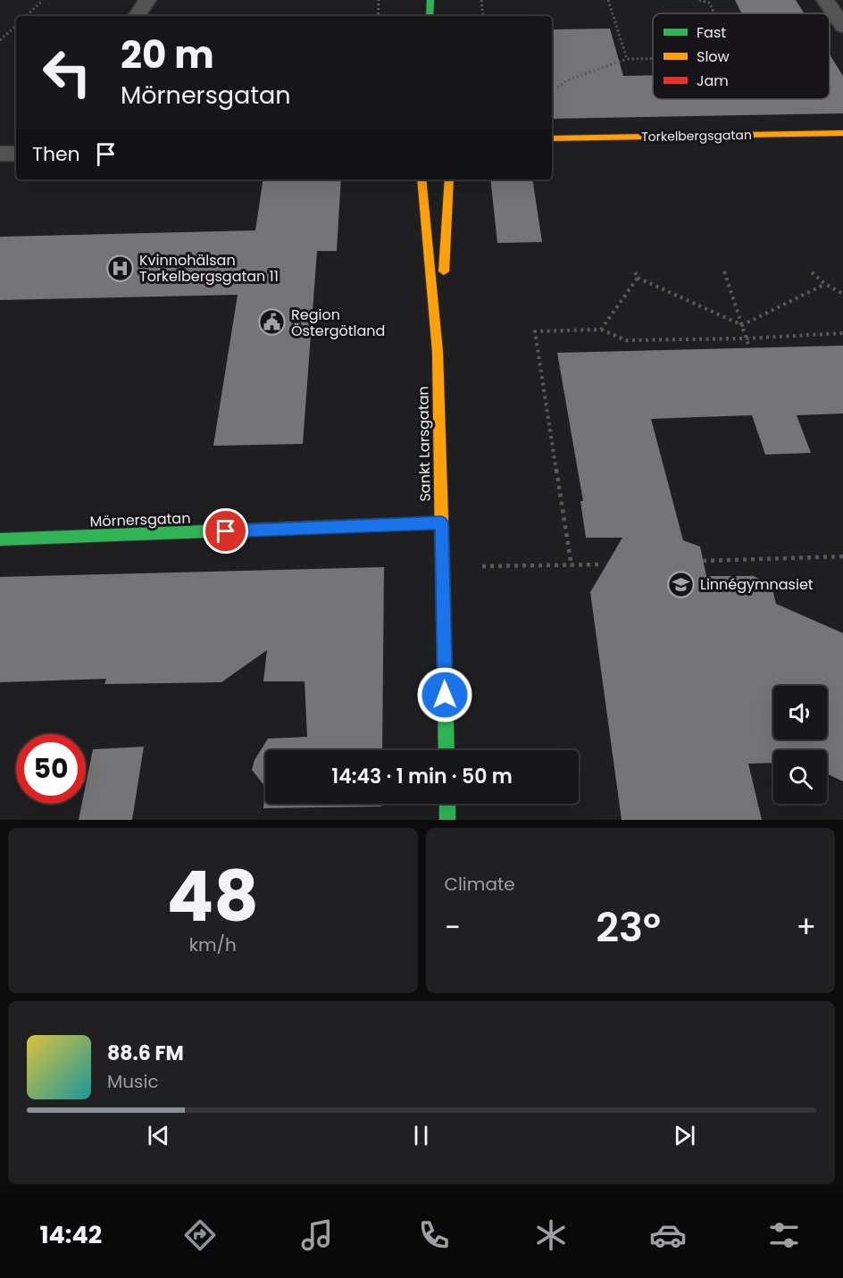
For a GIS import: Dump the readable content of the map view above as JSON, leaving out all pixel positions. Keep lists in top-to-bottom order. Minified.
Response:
{"streets":{"main road":["Torkelbergsgatan","Sankt Larsgatan","Mörnersgatan"]},"crossings":[["Sankt Larsgatan","Mörnersgatan"]],"places":{"hospital":["Kvinnohälsan Torkelbergsgatan 11"],"public building":["Region Östergötland"],"school or university":["Linnégymnasiet"]},"legend":["Fast","Slow","Jam"],"page":{"turn":["20 m","Mörnersgatan"],"then":"Then","limit":"50","trip":"14:43 · 1 min · 50 m","tile":[["48","km/h"],"Climate"],"heat":["−","23°","+"],"song":["88.6 FM","Music"],"tabs":"14:42"}}
